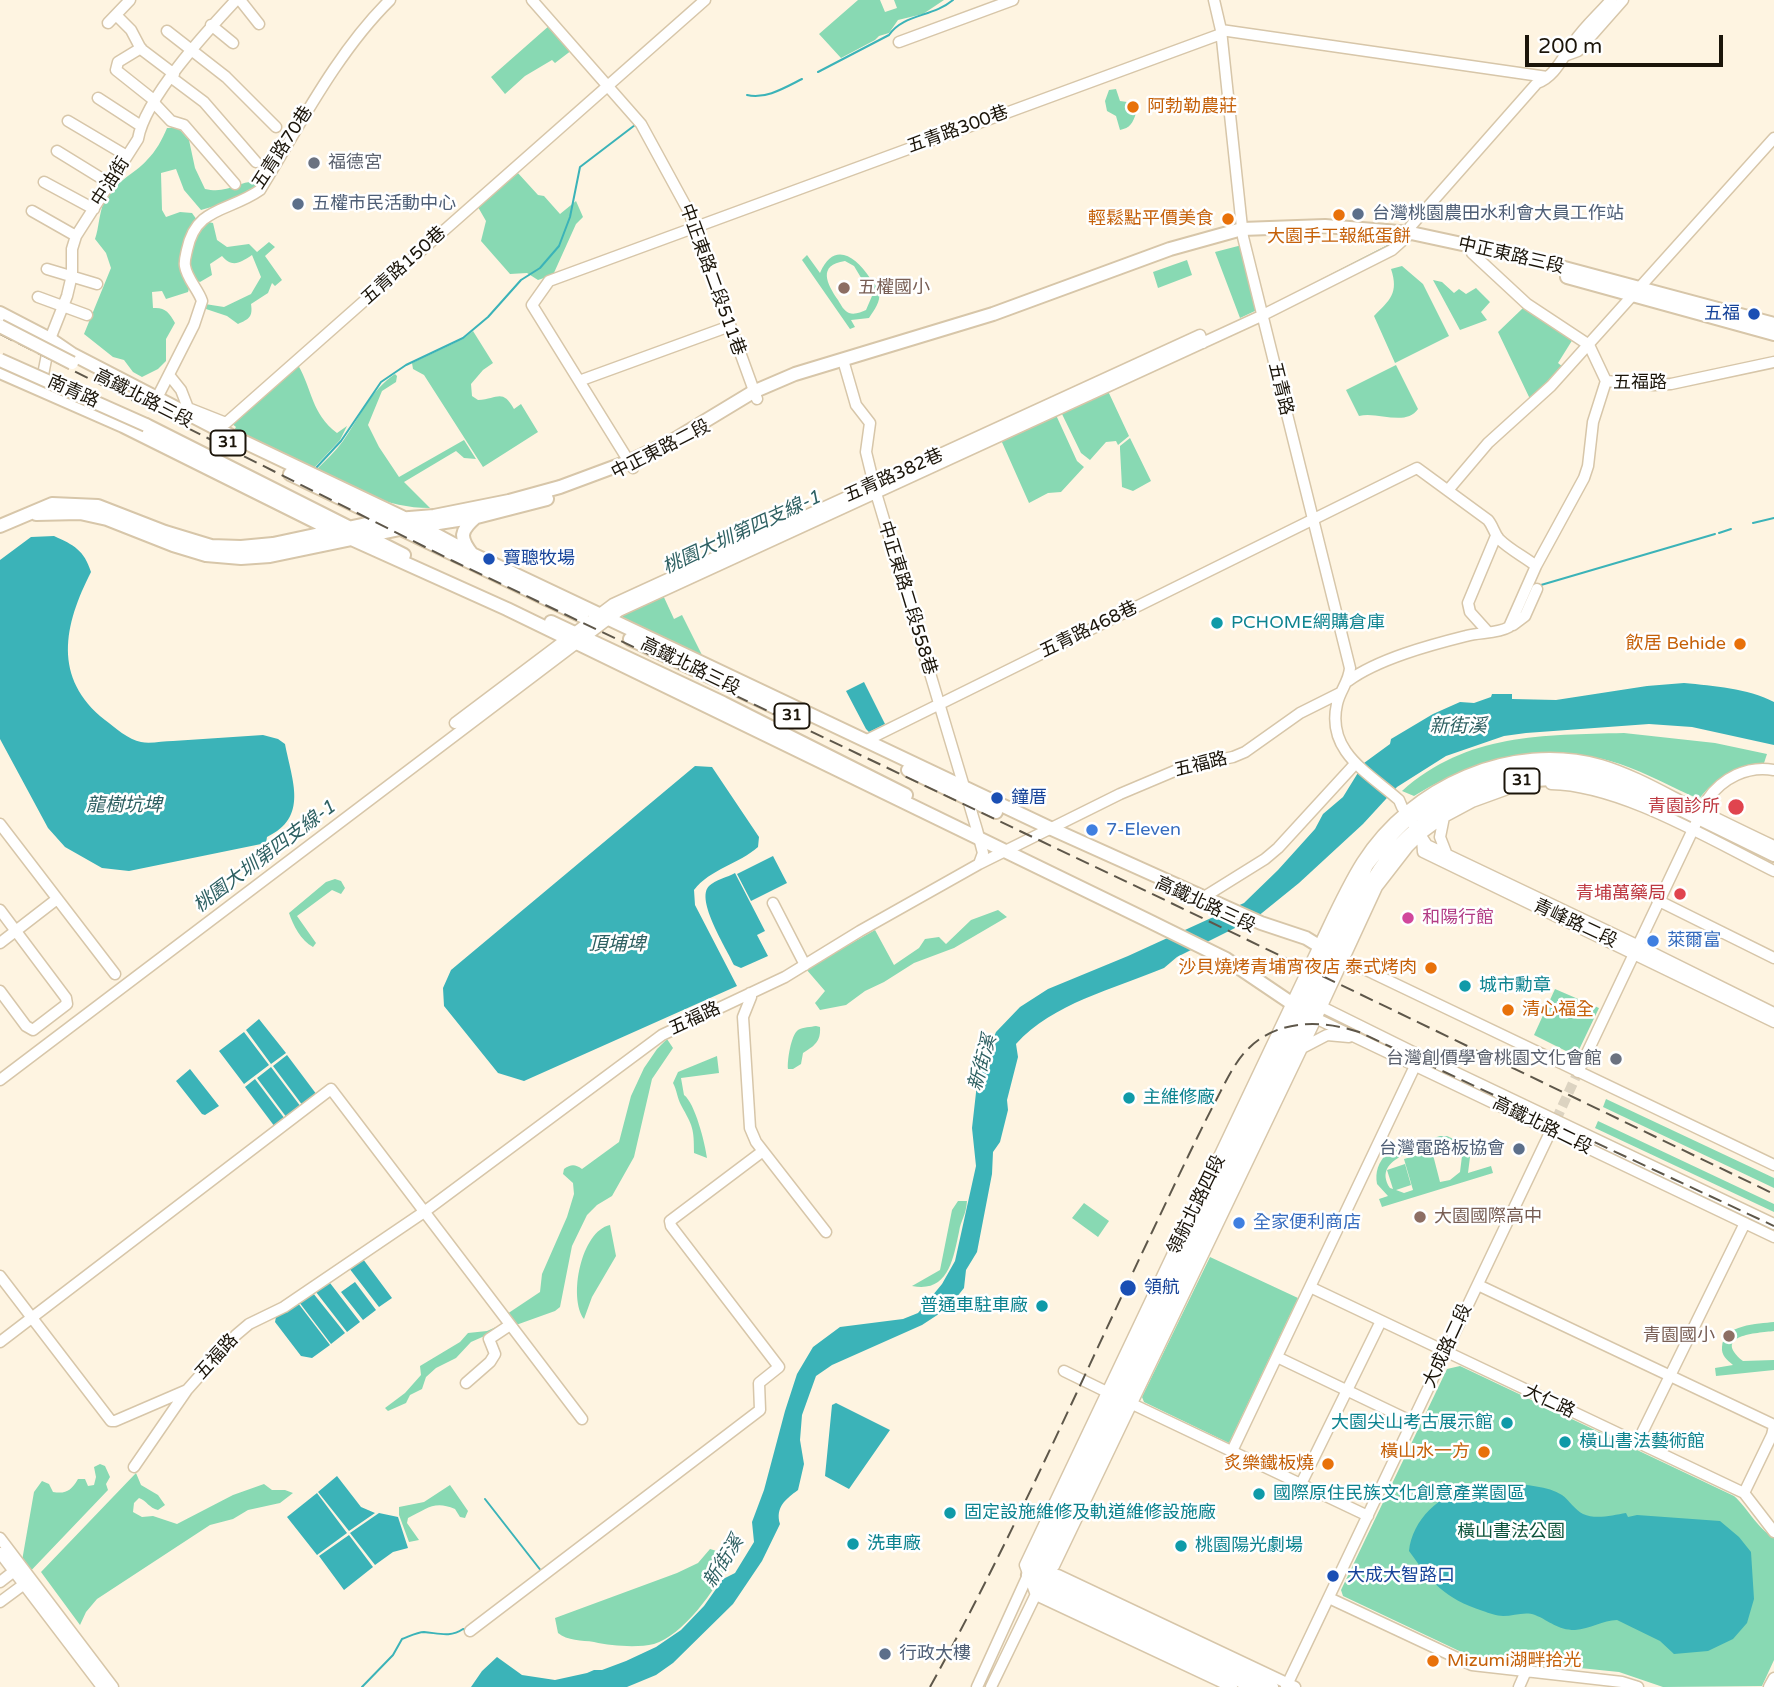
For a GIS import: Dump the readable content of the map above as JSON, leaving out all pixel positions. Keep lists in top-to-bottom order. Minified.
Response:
{"streets":{"main road":["中正東路三段","南青路","高鐵北路三段","31","中正東路二段","領航北路四段"],"street":["五青路300巷","五青路70巷","中油街","五青路150巷","中正東路二段511巷","五福路","五青路","五青路382巷","中正東路二段558巷","五青路468巷","青峰路二段","高鐵北路二段","大成路二段","大仁路"]},"crossings":[["五青路300巷","中正東路二段511巷"],["五青路300巷","五青路"],["五青路70巷","五青路150巷"],["五青路70巷","南青路"],["五青路70巷","高鐵北路三段"],["中油街","南青路"],["中正東路三段","五青路"],["中正東路三段","中正東路二段"],["中正東路三段","五青路382巷"],["五青路150巷","中正東路二段511巷"],["中正東路二段511巷","中正東路二段"],["五福路","高鐵北路三段"],["五福路","中正東路二段558巷"],["五青路","中正東路二段"],["五青路","五青路382巷"],["五青路","五青路468巷"],["南青路","高鐵北路三段"],["高鐵北路三段","31"],["高鐵北路三段","中正東路二段"],["高鐵北路三段","五青路382巷"],["高鐵北路三段","中正東路二段558巷"],["高鐵北路三段","五青路468巷"],["高鐵北路三段","高鐵北路二段"],["高鐵北路三段","領航北路四段"],["31","青峰路二段"],["31","領航北路四段"],["中正東路二段","中正東路二段558巷"],["五青路382巷","中正東路二段558巷"],["中正東路二段558巷","五青路468巷"],["高鐵北路二段","領航北路四段"],["高鐵北路二段","大成路二段"],["大成路二段","大仁路"]],"water":["桃園大圳第四支線-1","新街溪","龍樹坑埤","頂埔埤"],"parks":["橫山書法公園"],"places":["阿勃勒農莊","福德宮","五權市民活動中心","台灣桃園農田水利會大員工作站","大園手工報紙蛋餅","輕鬆點平價美食","五權國小","五福","寶聰牧場","PCHOME網購倉庫","飲居 Behide","鐘厝","青園診所","7-Eleven","青埔萬藥局","和陽行館","萊爾富","沙貝燒烤青埔宵夜店 泰式烤肉","城市勳章","清心福全","台灣創價學會桃園文化會館","主維修廠","台灣電路板協會","大園國際高中","全家便利商店","領航","普通車駐車廠","青園國小","大園尖山考古展示館","橫山書法藝術館","橫山水一方","炙樂鐵板燒","國際原住民族文化創意產業園區","固定設施維修及軌道維修設施廠","洗車廠","桃園陽光劇場","大成大智路口","行政大樓","Mizumi湖畔拾光"],"scale_bar":"200 m"}
